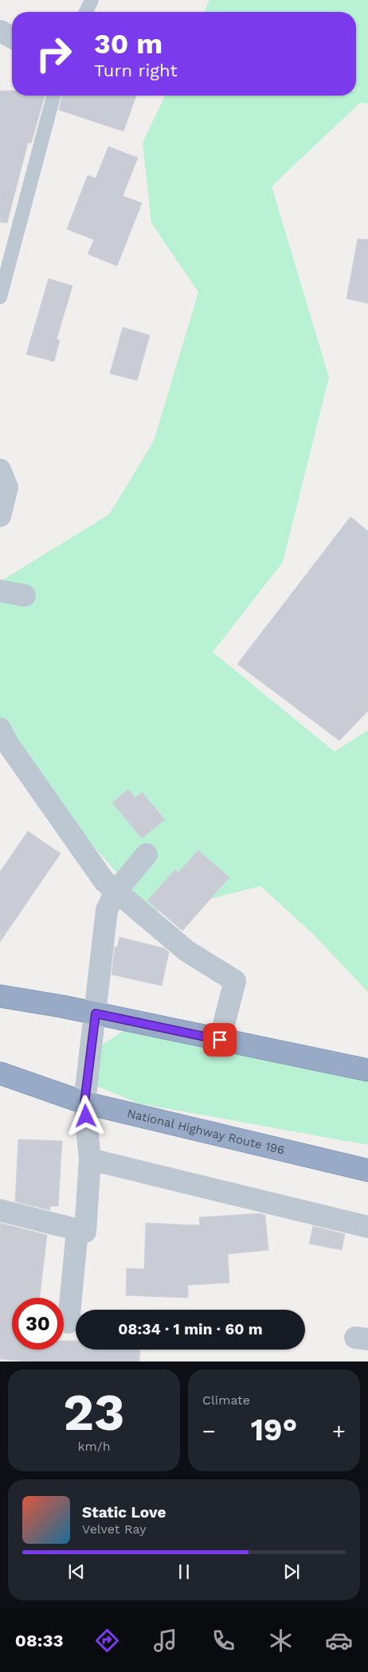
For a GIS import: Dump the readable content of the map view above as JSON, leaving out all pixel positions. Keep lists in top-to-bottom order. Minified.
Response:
{"streets":{"highway":["National Highway Route 196"]},"page":{"turn":["30 m","Turn right"],"limit":"30","trip":"08:34 · 1 min · 60 m","tile":[["23","km/h"],"Climate"],"heat":["−","19°","+"],"song":["Static Love","Velvet Ray"],"tabs":"08:33"}}
